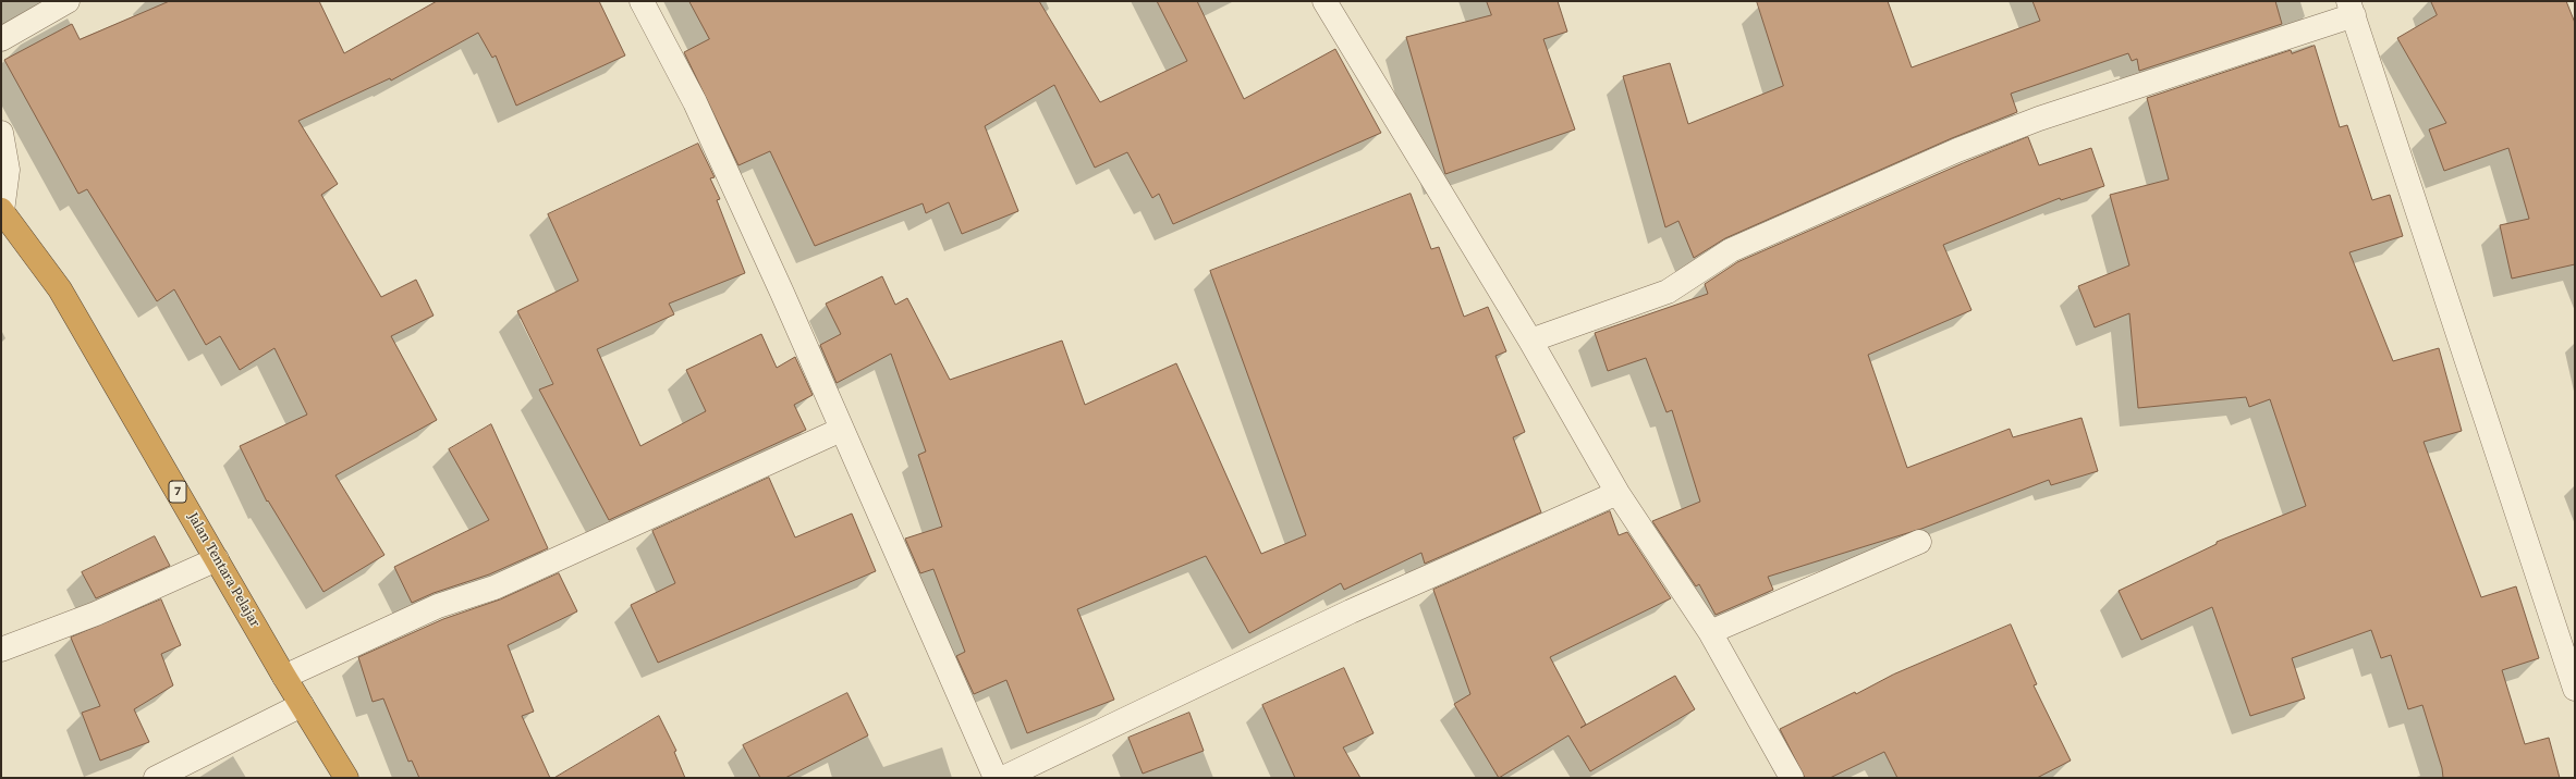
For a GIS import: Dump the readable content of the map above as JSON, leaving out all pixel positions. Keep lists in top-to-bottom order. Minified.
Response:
{"streets":{"highway":["7","Jalan Tentara Pelajar"]}}
